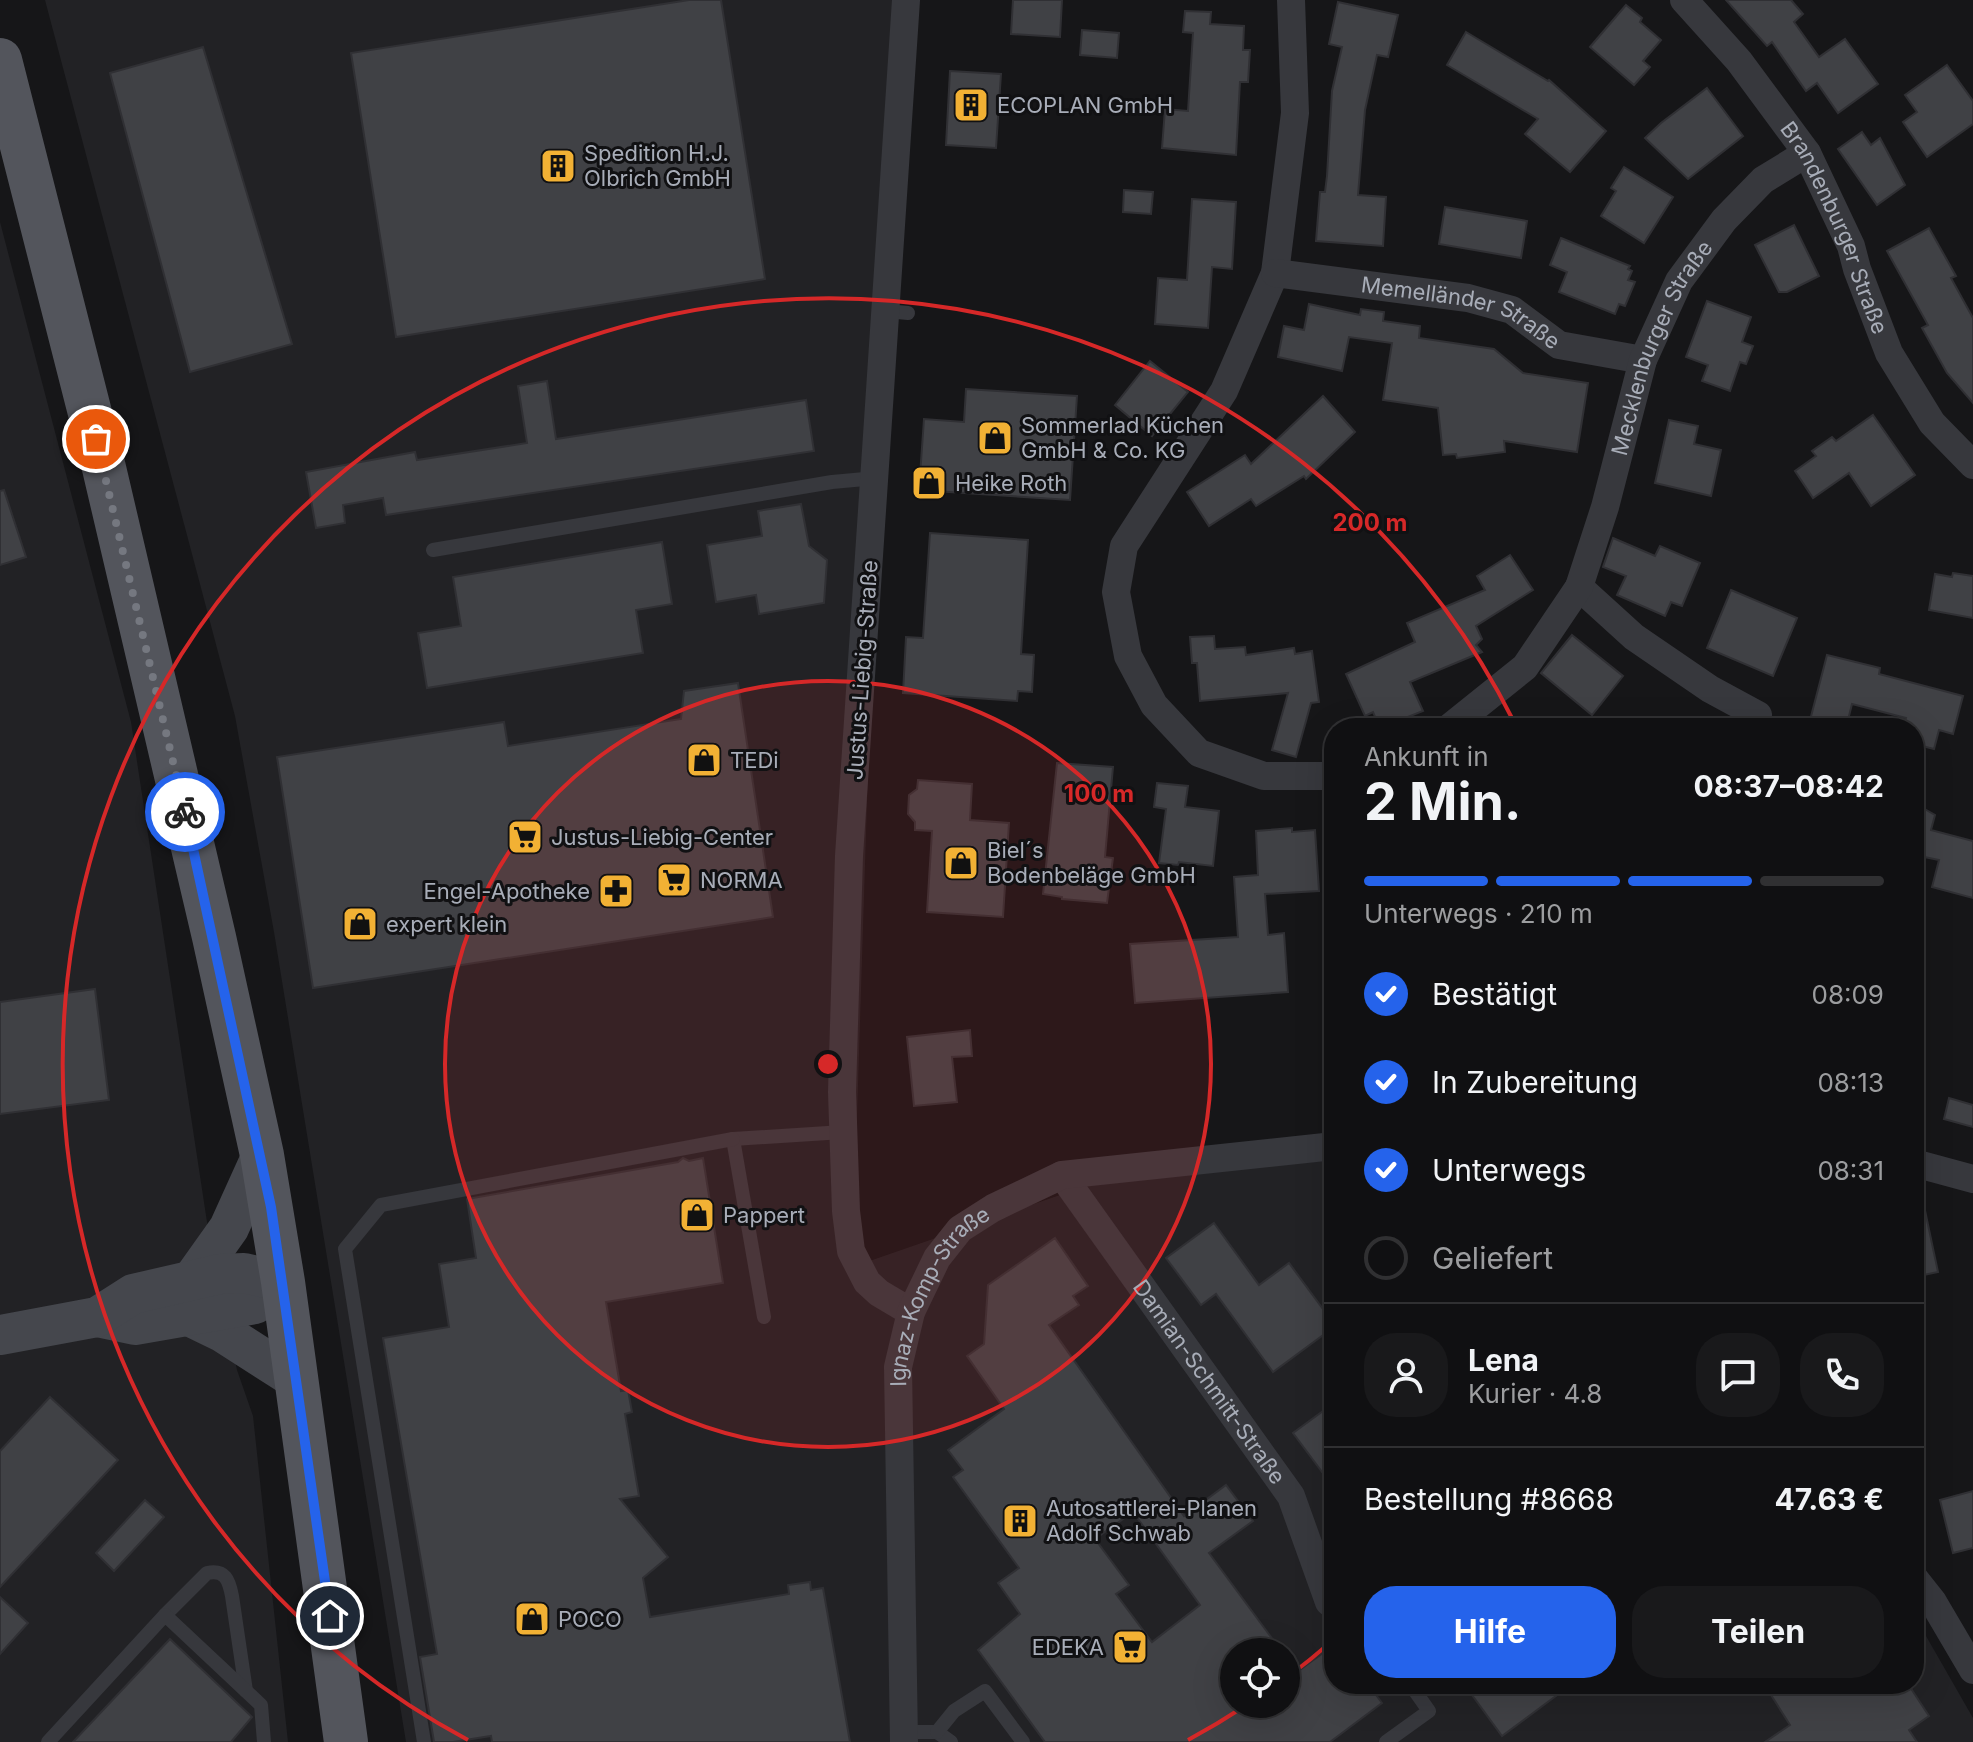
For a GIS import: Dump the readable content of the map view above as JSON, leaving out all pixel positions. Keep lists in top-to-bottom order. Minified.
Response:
{"streets":{"street":["Brandenburger Straße","Memelländer Straße","Mecklenburger Straße","Justus-Liebig-Straße","Ignaz-Komp-Straße","Damian-Schmitt-Straße"]},"crossings":[["Brandenburger Straße","Mecklenburger Straße"],["Memelländer Straße","Mecklenburger Straße"],["Justus-Liebig-Straße","Ignaz-Komp-Straße"],["Ignaz-Komp-Straße","Damian-Schmitt-Straße"]],"places":{"building":["ECOPLAN GmbH","Spedition H.J. Olbrich GmbH","Autosattlerei-Planen Adolf Schwab"],"shop":["Sommerlad Küchen GmbH & Co. KG","Heike Roth","TEDi","Biel´s Bodenbeläge GmbH","expert klein","Pappert","POCO"],"supermarket":["Justus-Liebig-Center","NORMA","EDEKA"],"pharmacy":["Engel-Apotheke"]},"page":{"heading":["2 Min.","Ankunft in","08:37–08:42"],"panel":["Lena","Kurier · 4.8","Bestellung #8668","47.63 €"],"bar":"Unterwegs · 210 m","list":[["Bestätigt","08:09"],["In Zubereitung","08:13"],["Unterwegs","08:31"],"Geliefert"],"buttons":["Hilfe","Teilen"]},"rings":["200 m","100 m"]}
